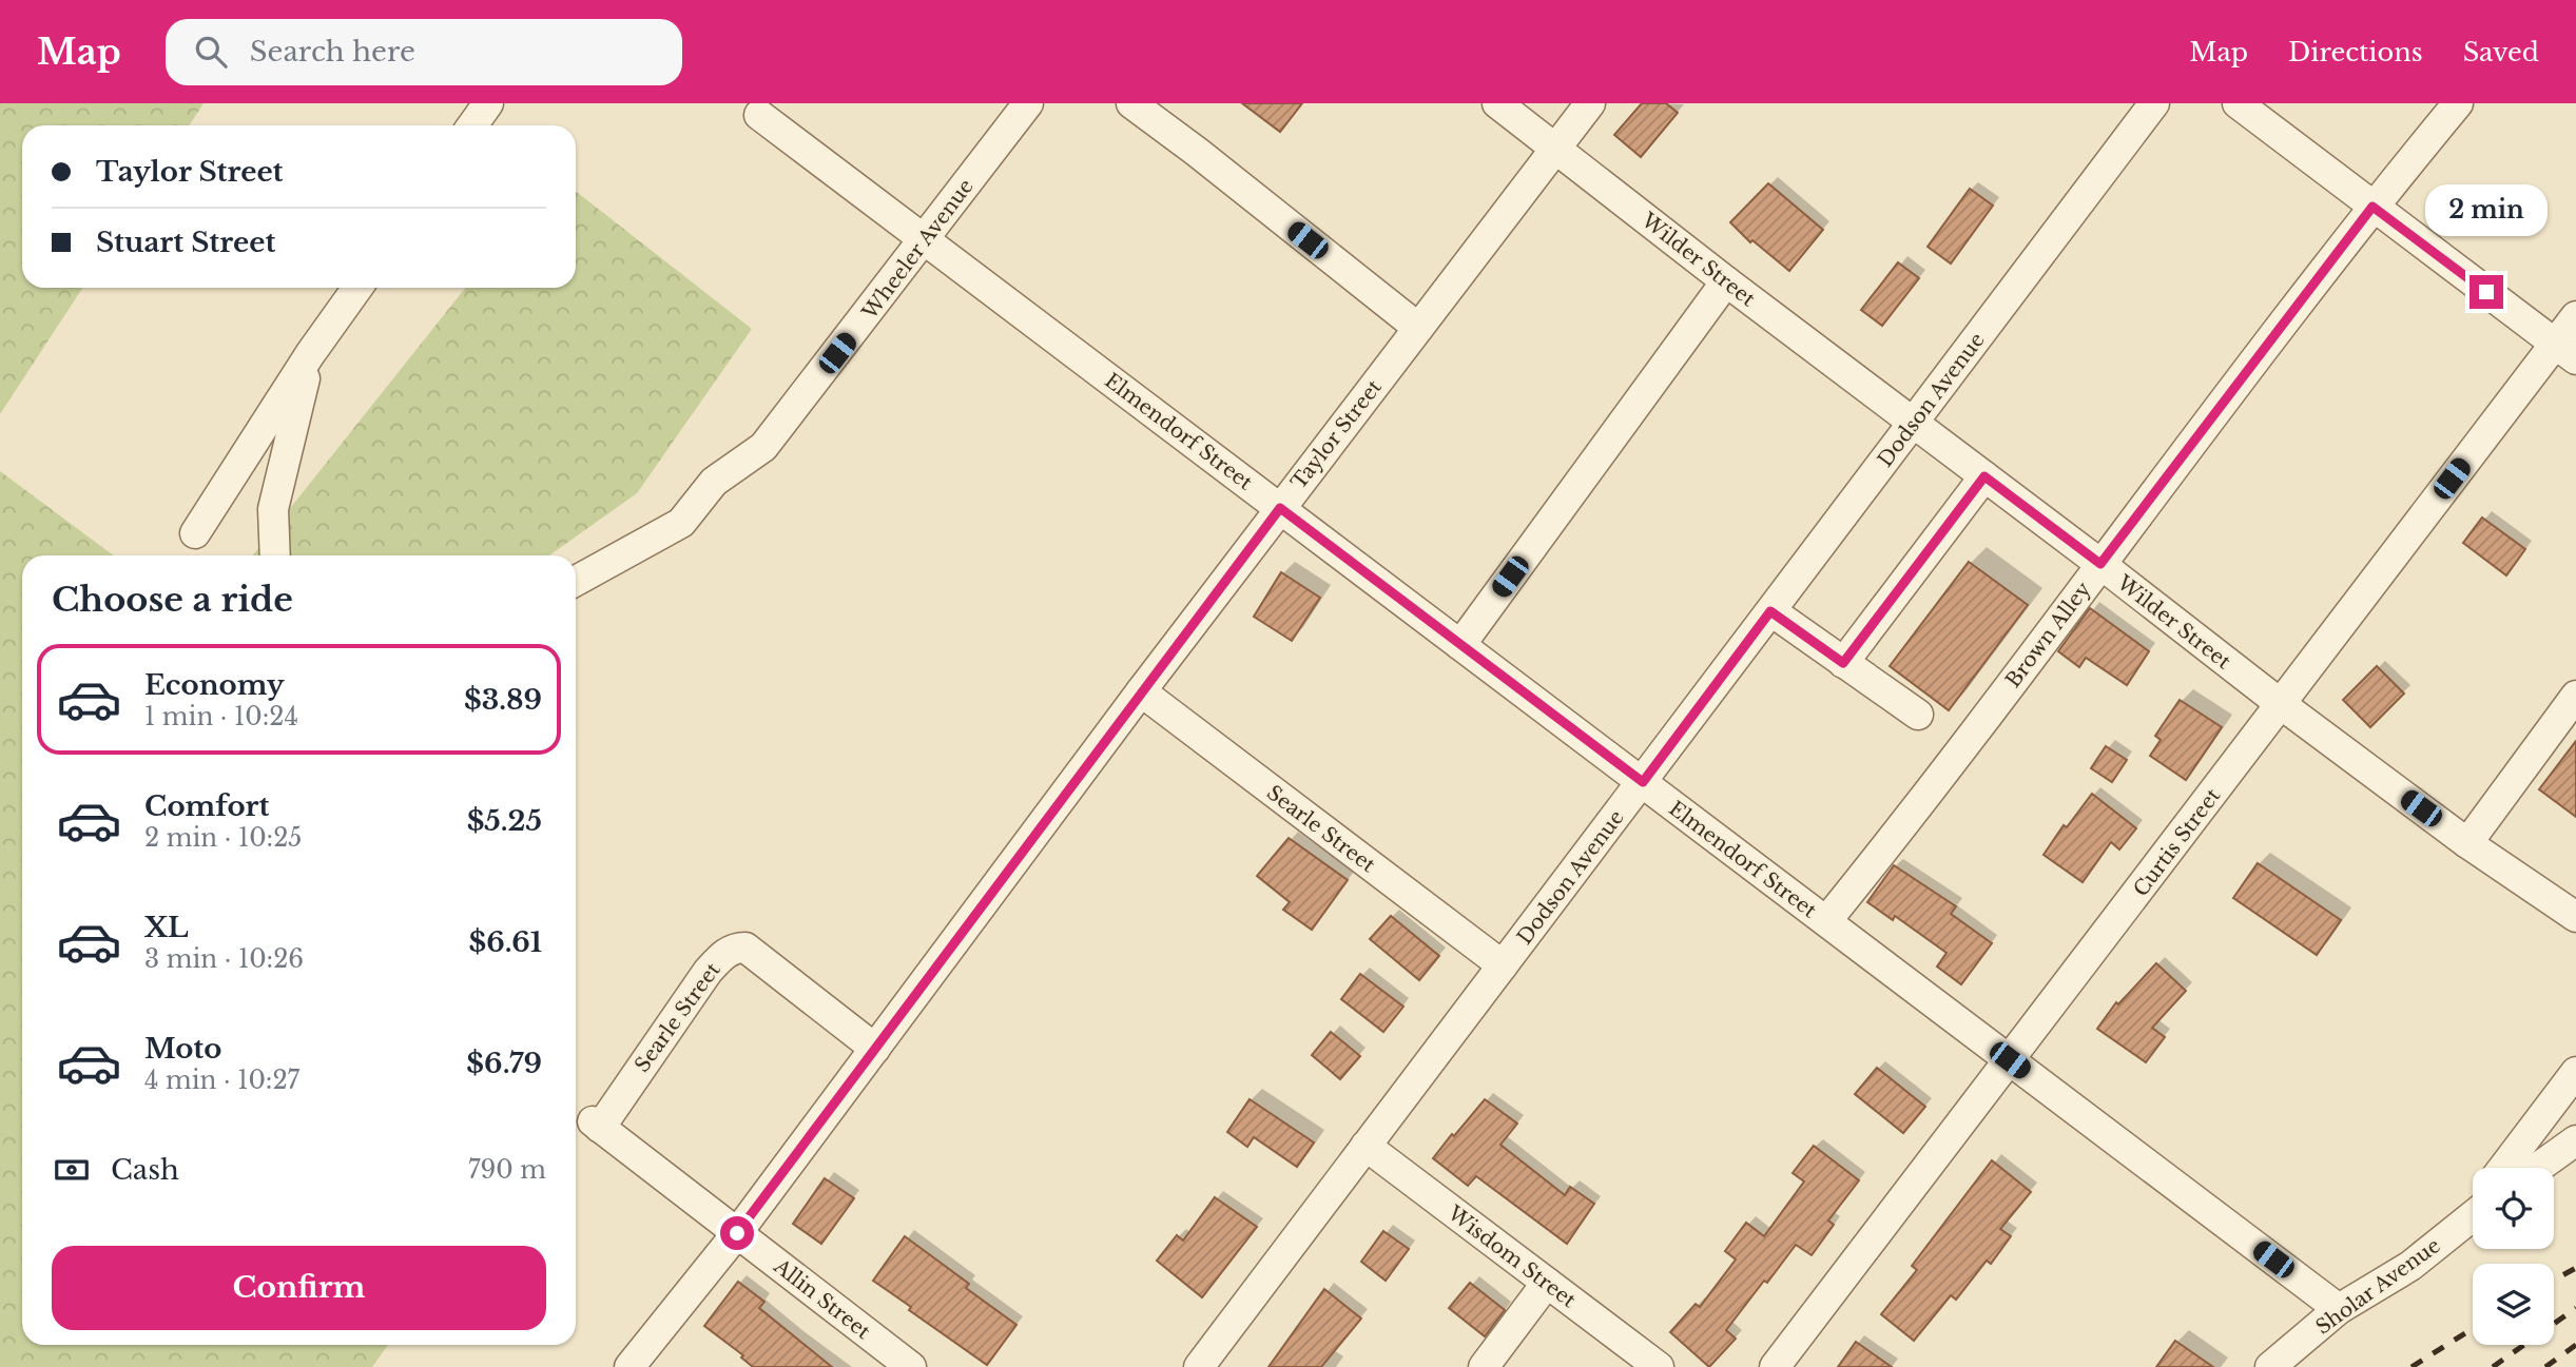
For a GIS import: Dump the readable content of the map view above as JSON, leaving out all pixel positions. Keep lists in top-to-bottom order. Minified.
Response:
{"streets":{"street":["Wheeler Avenue","Wilder Street","Dodson Avenue","Elmendorf Street","Taylor Street","Brown Alley","Searle Street","Curtis Street","Wisdom Street","Sholar Avenue","Allin Street"]},"crossings":[["Wheeler Avenue","Elmendorf Street"],["Wilder Street","Dodson Avenue"],["Wilder Street","Taylor Street"],["Wilder Street","Brown Alley"],["Wilder Street","Curtis Street"],["Dodson Avenue","Elmendorf Street"],["Dodson Avenue","Searle Street"],["Dodson Avenue","Wisdom Street"],["Elmendorf Street","Taylor Street"],["Elmendorf Street","Brown Alley"],["Elmendorf Street","Curtis Street"],["Elmendorf Street","Sholar Avenue"],["Taylor Street","Searle Street"],["Taylor Street","Allin Street"],["Searle Street","Allin Street"]],"page":{"header":"Map","search":"Search here","nav":["Map","Directions","Saved"],"banner":["Taylor Street","Stuart Street"],"bubble":"2 min","heading":"Choose a ride","list":[{"name":"Economy","note":"1 min · 10:24","value":"$3.89"},{"name":"Comfort","note":"2 min · 10:25","value":"$5.25"},{"name":"XL","note":"3 min · 10:26","value":"$6.61"},{"name":"Moto","note":"4 min · 10:27","value":"$6.79"}],"pay":["Cash","790 m"],"buttons":"Confirm"}}
